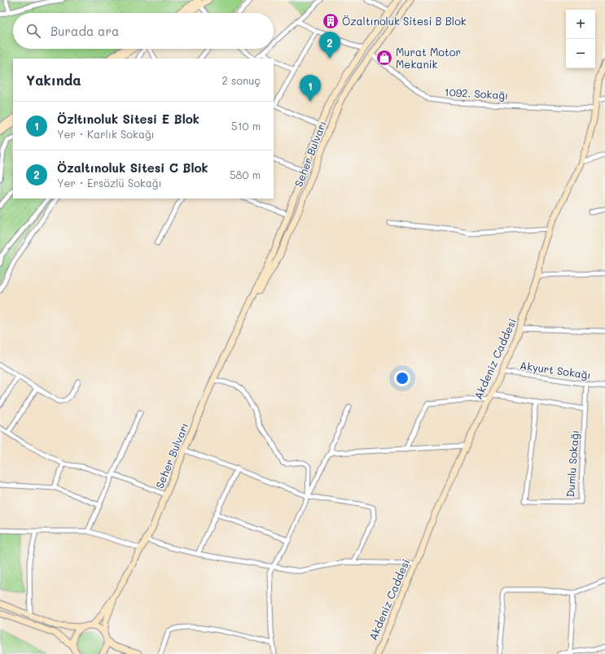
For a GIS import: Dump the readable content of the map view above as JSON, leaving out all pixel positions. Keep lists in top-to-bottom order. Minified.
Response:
{"streets":{"street":["1092. Sokağı","Seher Bulvarı","Akdeniz Caddesi","Akyurt Sokağı","Dumlu Sokağı"]},"crossings":[["1092. Sokağı","Seher Bulvarı"],["1092. Sokağı","Akdeniz Caddesi"],["Akdeniz Caddesi","Akyurt Sokağı"],["Akyurt Sokağı","Dumlu Sokağı"]],"places":{"building":["Özaltınoluk Sitesi B Blok"],"shop":["Murat Motor Mekanik"]},"page":{"map_buttons":["+","−"],"search":"Burada ara","pins":["2","1"],"heading":["Yakında","2 sonuç"],"list":[{"mark":"1","name":"Özltınoluk Sitesi E Blok","note":"Yer · Karlık Sokağı","value":"510 m"},{"mark":"2","name":"Özaltınoluk Sitesi C Blok","note":"Yer · Ersözlü Sokağı","value":"580 m"}]}}
